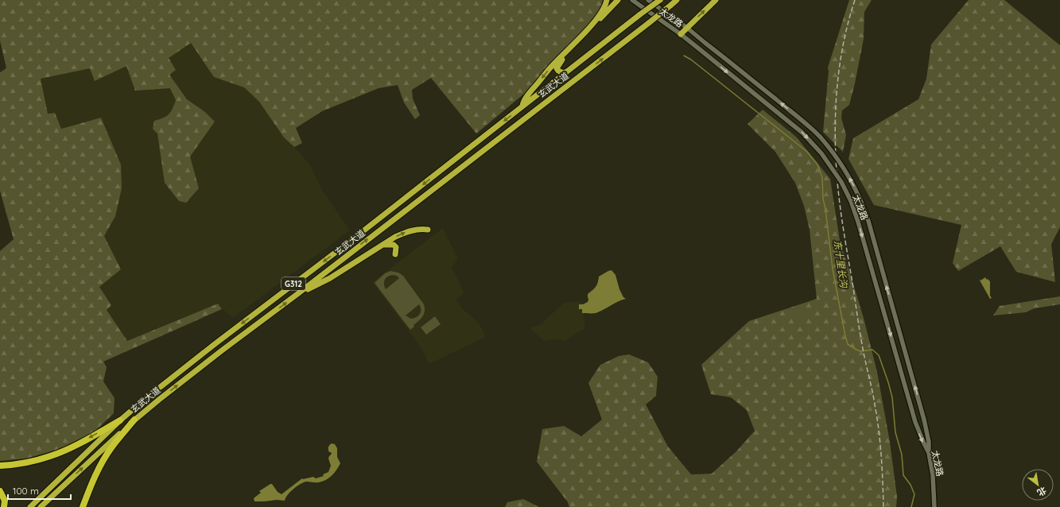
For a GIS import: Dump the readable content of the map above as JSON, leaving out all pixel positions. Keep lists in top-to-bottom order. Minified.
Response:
{"streets":{"highway":["玄武大道","G312"],"street":["太龙路"]},"water":["东十里长沟"],"scale_bar":"100 m","north":"bottom right"}
